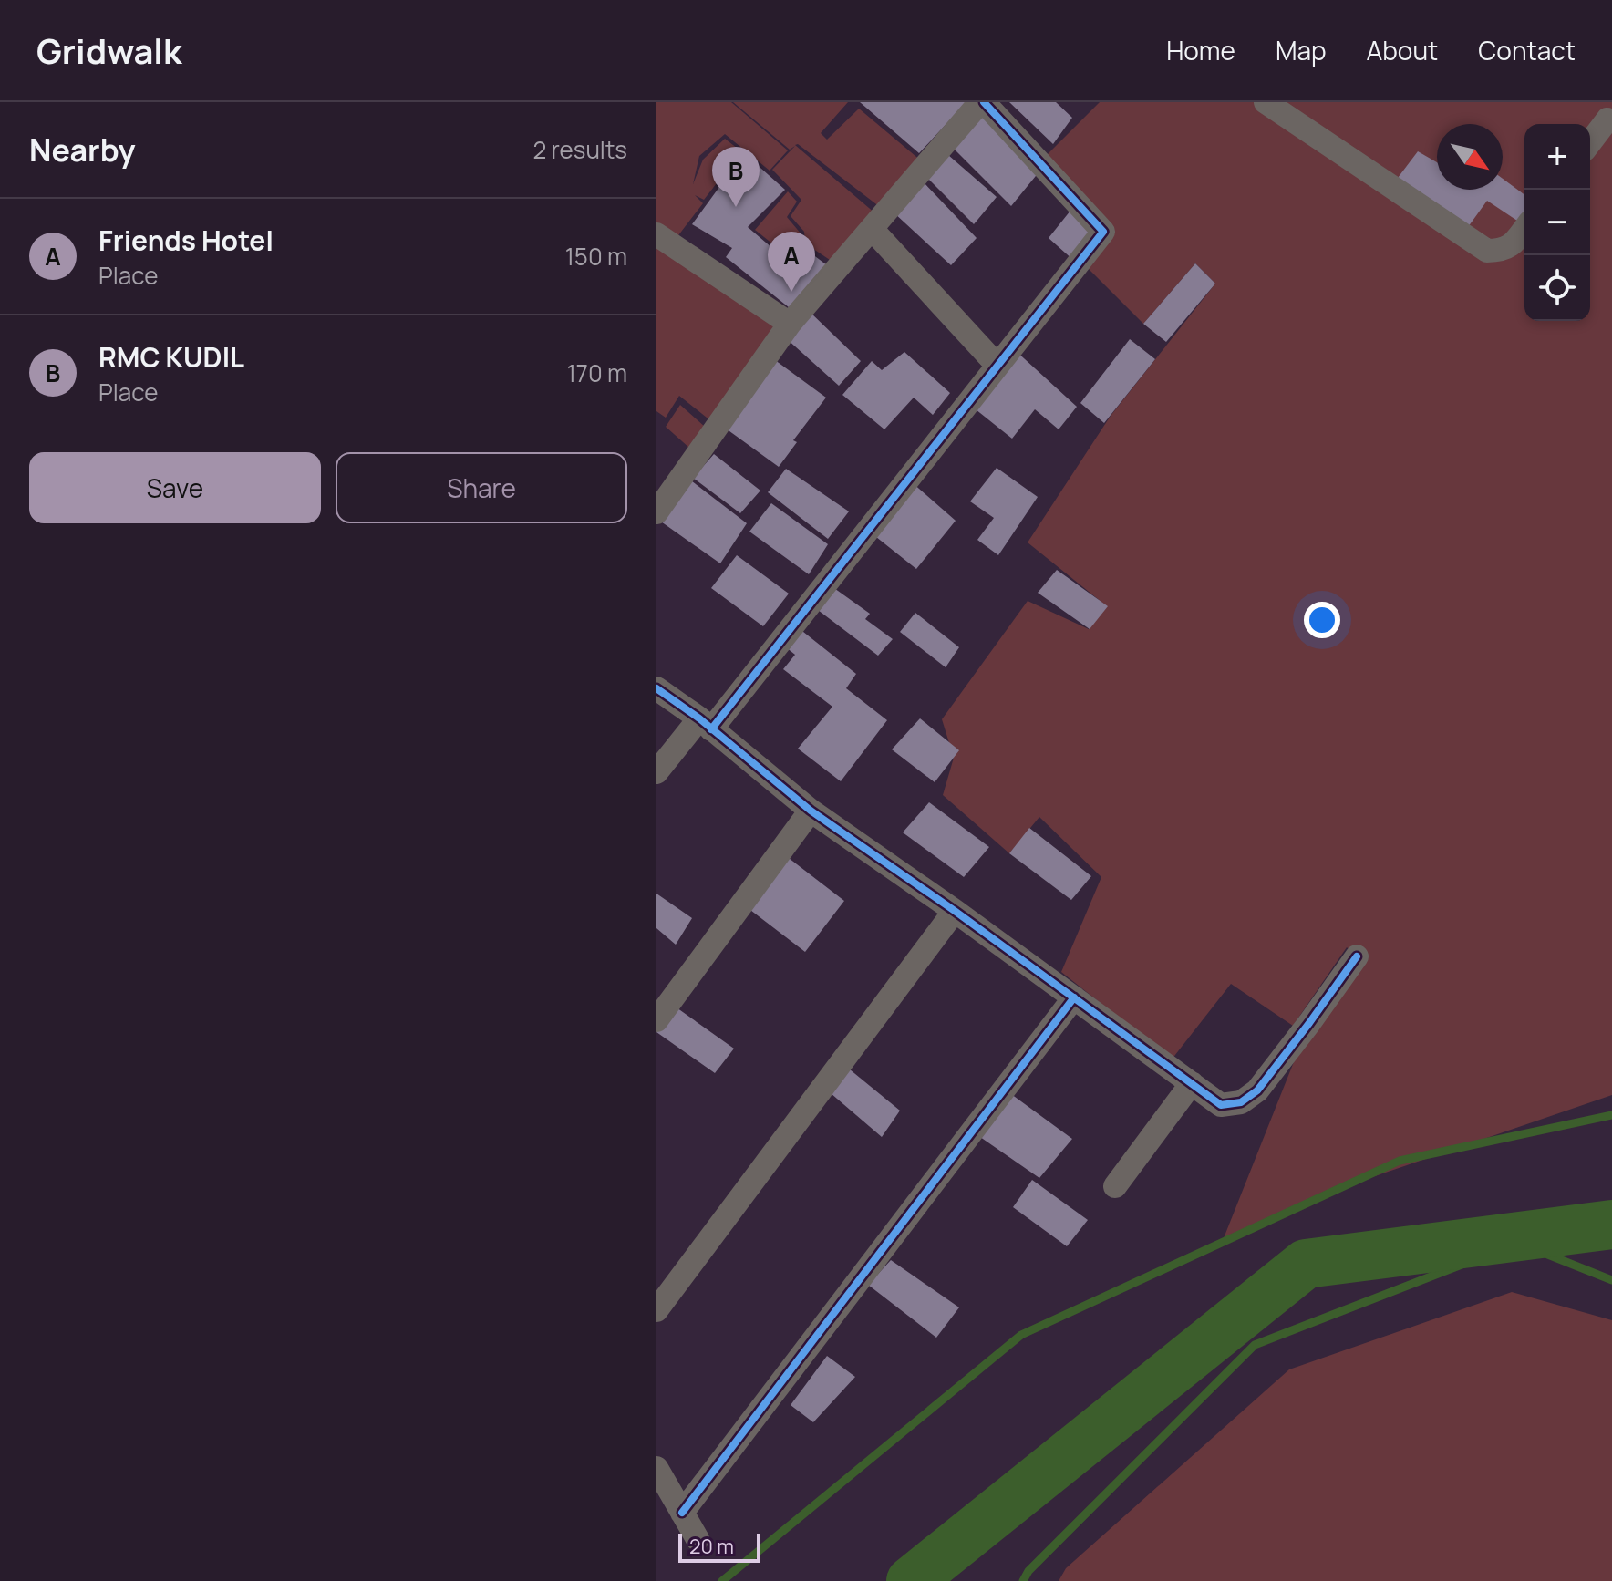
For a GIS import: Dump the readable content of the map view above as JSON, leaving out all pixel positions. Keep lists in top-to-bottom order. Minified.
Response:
{"scale_bar":"20 m","north":"bottom right","page":{"header":"Gridwalk","nav":["Home","Map","About","Contact"],"heading":["Nearby","2 results"],"map_buttons":["+","−"],"pins":["B","A"],"list":[{"mark":"A","name":"Friends Hotel","note":"Place","value":"150 m"},{"mark":"B","name":"RMC KUDIL","note":"Place","value":"170 m"}],"buttons":["Save","Share"],"scale":"20 m"}}
